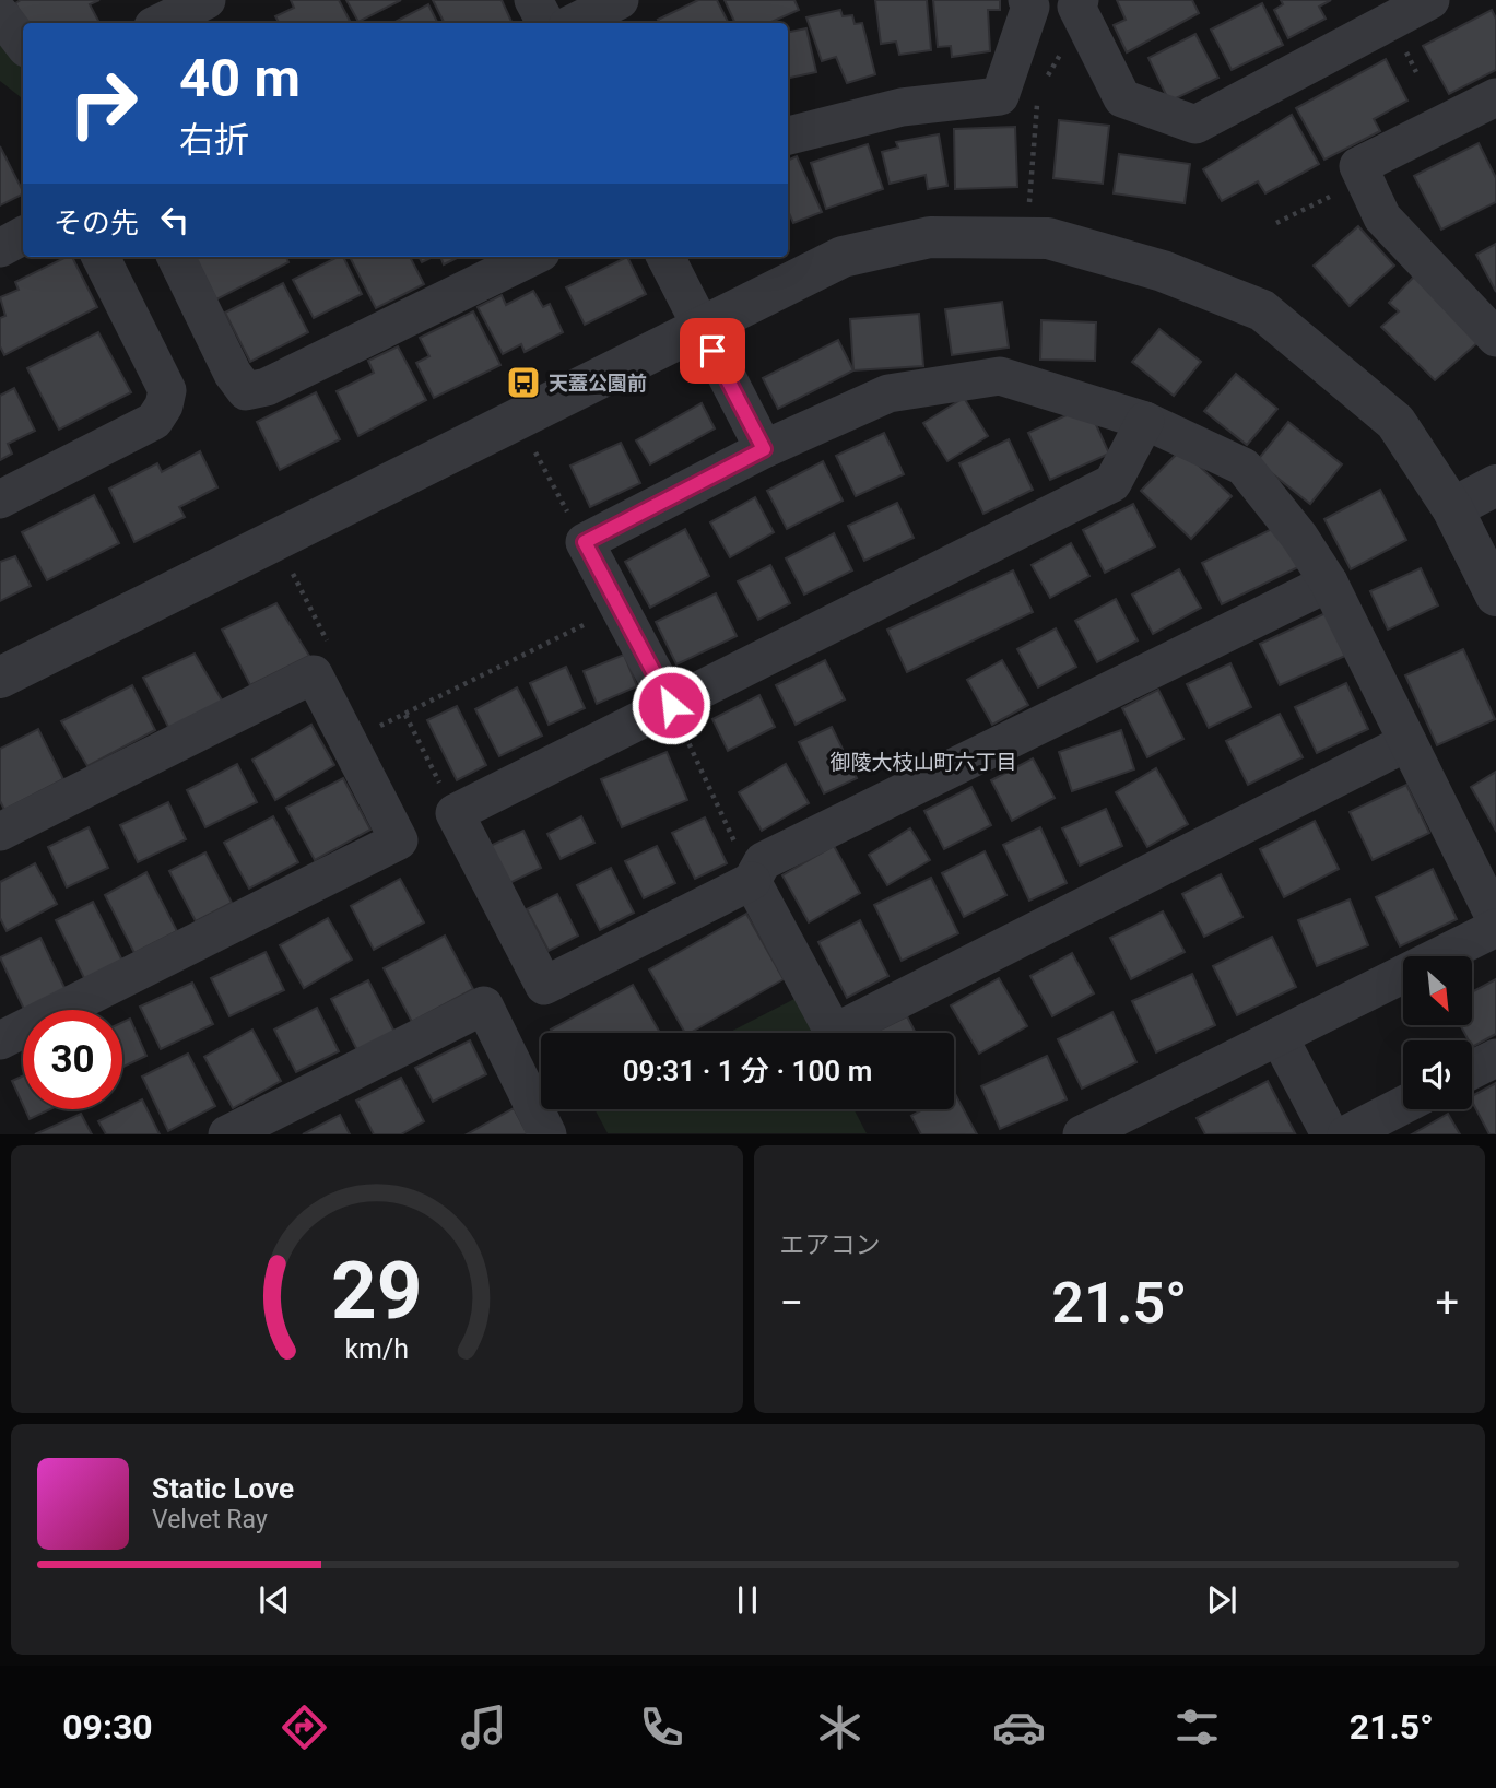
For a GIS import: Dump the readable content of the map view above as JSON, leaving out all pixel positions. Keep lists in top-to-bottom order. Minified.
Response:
{"districts":["御陵大枝山町六丁目"],"places":{"bus stop":["天蓋公園前"]},"north":"bottom right","page":{"turn":["40 m","右折"],"then":"その先","limit":"30","trip":"09:31 · 1 分 · 100 m","tile":"エアコン","heat":["−","21.5°","+"],"song":["Static Love","Velvet Ray"],"tabs":["09:30","21.5°"],"gauge":["29","km/h"]}}
